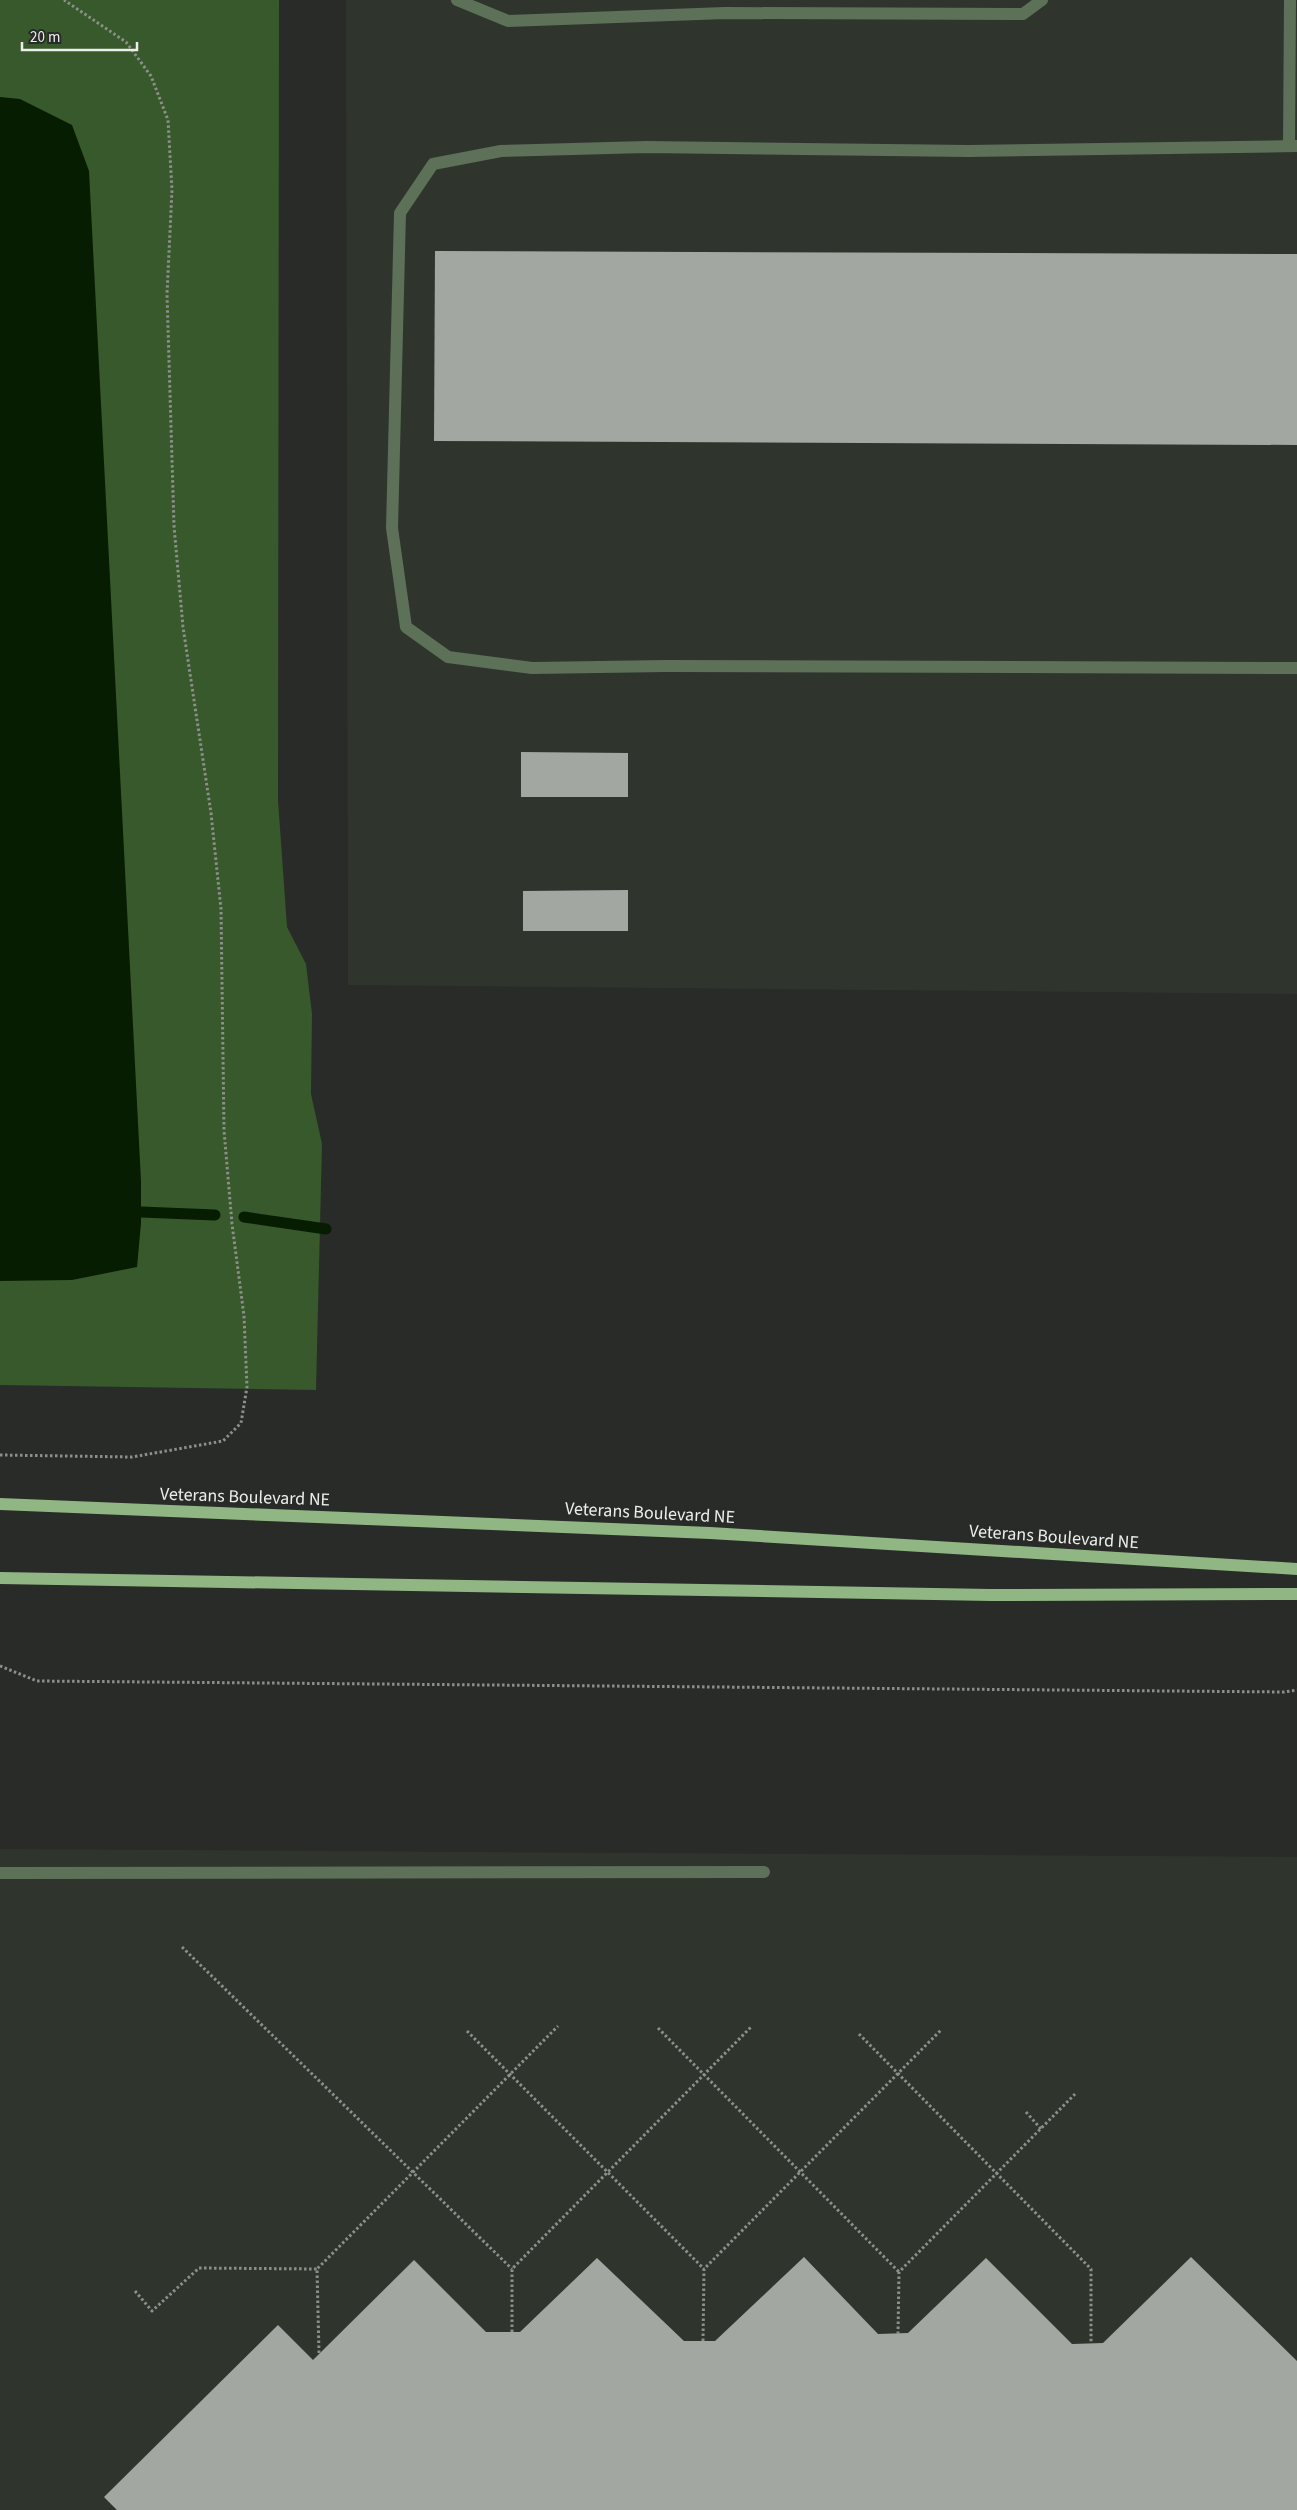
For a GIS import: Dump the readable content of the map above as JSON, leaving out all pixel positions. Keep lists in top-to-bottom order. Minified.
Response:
{"streets":{"main road":["Veterans Boulevard NE"]},"scale_bar":"20 m"}
